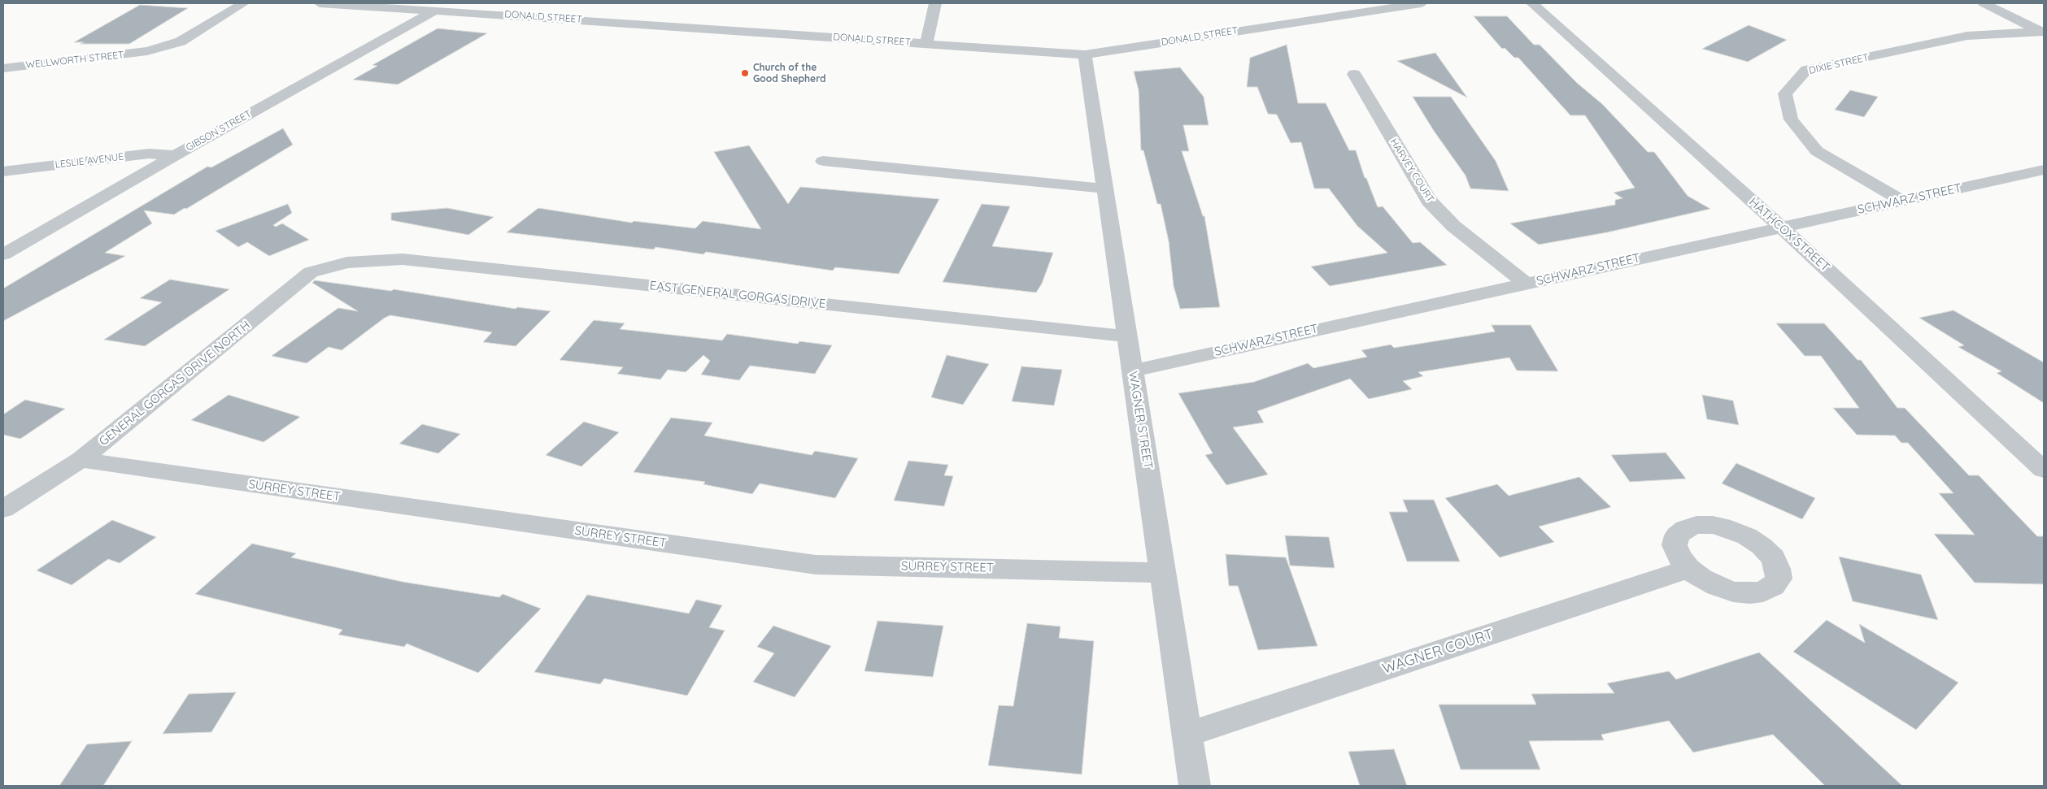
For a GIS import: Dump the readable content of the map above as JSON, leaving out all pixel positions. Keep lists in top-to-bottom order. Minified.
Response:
{"streets":{"street":["DONALD STREET","WELLWORTH STREET","DIXIE STREET","GIBSON STREET","LESLIE AVENUE","HARVEY COURT","SCHWARZ STREET","HATHCOX STREET","EAST GENERAL GORGAS DRIVE","GENERAL GORGAS DRIVE NORTH","WAGNER STREET","SURREY STREET","WAGNER COURT"]},"crossings":[["DONALD STREET","GIBSON STREET"],["DONALD STREET","WAGNER STREET"],["DIXIE STREET","SCHWARZ STREET"],["GIBSON STREET","LESLIE AVENUE"],["HARVEY COURT","SCHWARZ STREET"],["SCHWARZ STREET","HATHCOX STREET"],["SCHWARZ STREET","WAGNER STREET"],["EAST GENERAL GORGAS DRIVE","GENERAL GORGAS DRIVE NORTH"],["EAST GENERAL GORGAS DRIVE","WAGNER STREET"],["GENERAL GORGAS DRIVE NORTH","SURREY STREET"],["WAGNER STREET","SURREY STREET"],["WAGNER STREET","WAGNER COURT"]],"places":["Church of the Good Shepherd"]}
